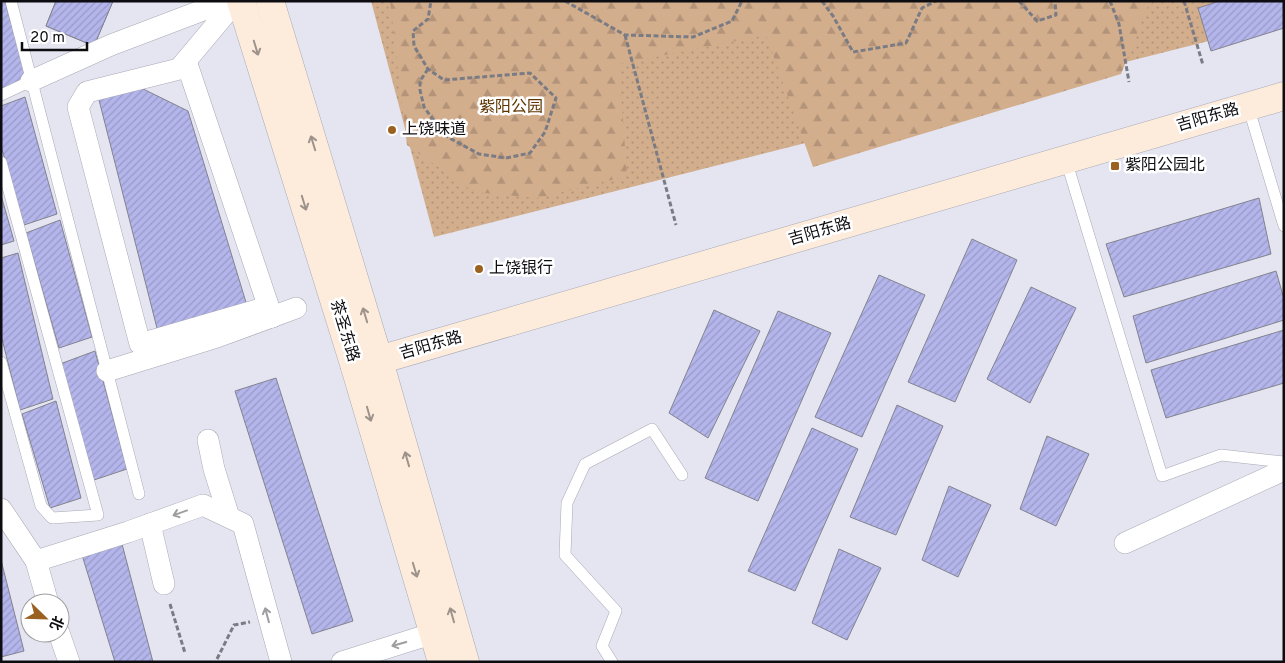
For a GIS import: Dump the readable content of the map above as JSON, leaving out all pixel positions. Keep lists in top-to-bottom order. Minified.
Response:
{"streets":{"main road":["吉阳东路","茶圣东路"]},"crossings":[["吉阳东路","茶圣东路"]],"parks":["紫阳公园"],"places":{"other":["上饶味道","上饶银行"],"transit":["紫阳公园北"]},"scale_bar":"20 m","north":"bottom right"}
